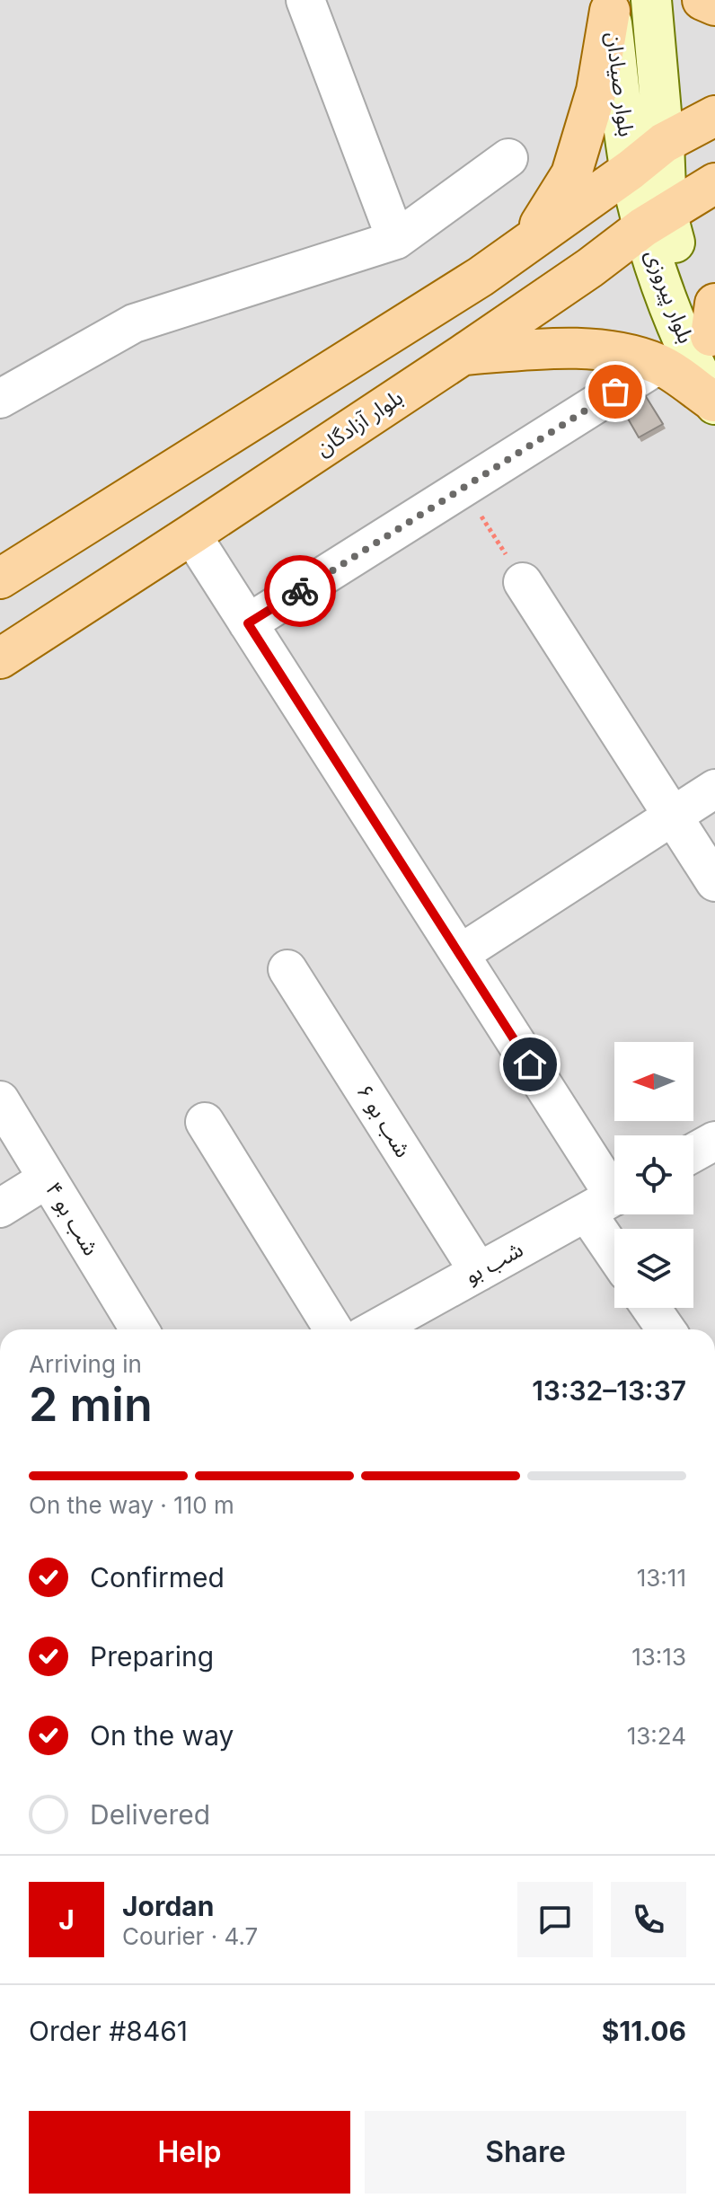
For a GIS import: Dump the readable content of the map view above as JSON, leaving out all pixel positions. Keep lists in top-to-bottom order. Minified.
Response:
{"streets":{"main road":["بلوار صیادان","بلوار پیروزی","بلوار آزادگان"],"street":["شب بو ۶","شب بو ۴","شب بو"]},"crossings":[["بلوار صیادان","بلوار پیروزی"],["بلوار صیادان","بلوار آزادگان"],["بلوار پیروزی","بلوار آزادگان"],["شب بو ۶","شب بو"]],"north":"left","page":{"heading":["2 min","Arriving in","13:32–13:37"],"panel":["Jordan","Courier · 4.7","Order #8461","$11.06"],"bar":"On the way · 110 m","list":[["Confirmed","13:11"],["Preparing","13:13"],["On the way","13:24"],"Delivered"],"round":"J","buttons":["Help","Share"]}}
